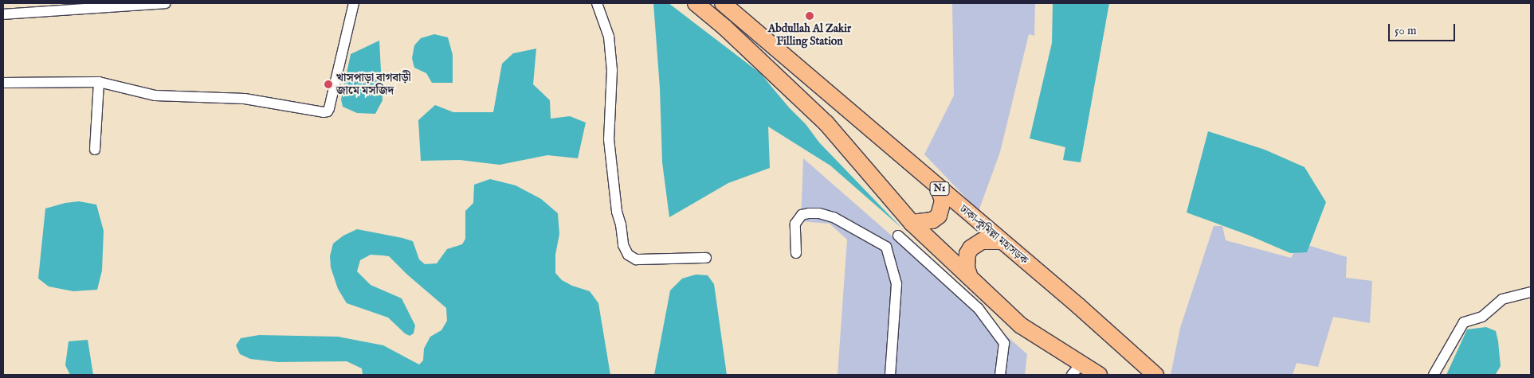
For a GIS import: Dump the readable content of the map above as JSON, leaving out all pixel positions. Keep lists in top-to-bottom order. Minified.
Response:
{"streets":{"highway":["N1","ঢাকা–কুমিল্লা মহাসড়ক"]},"places":["Abdullah Al Zakir Filling Station","খাসপাড়া বাগবাড়ী জামে মসজিদ"],"scale_bar":"50 m"}
